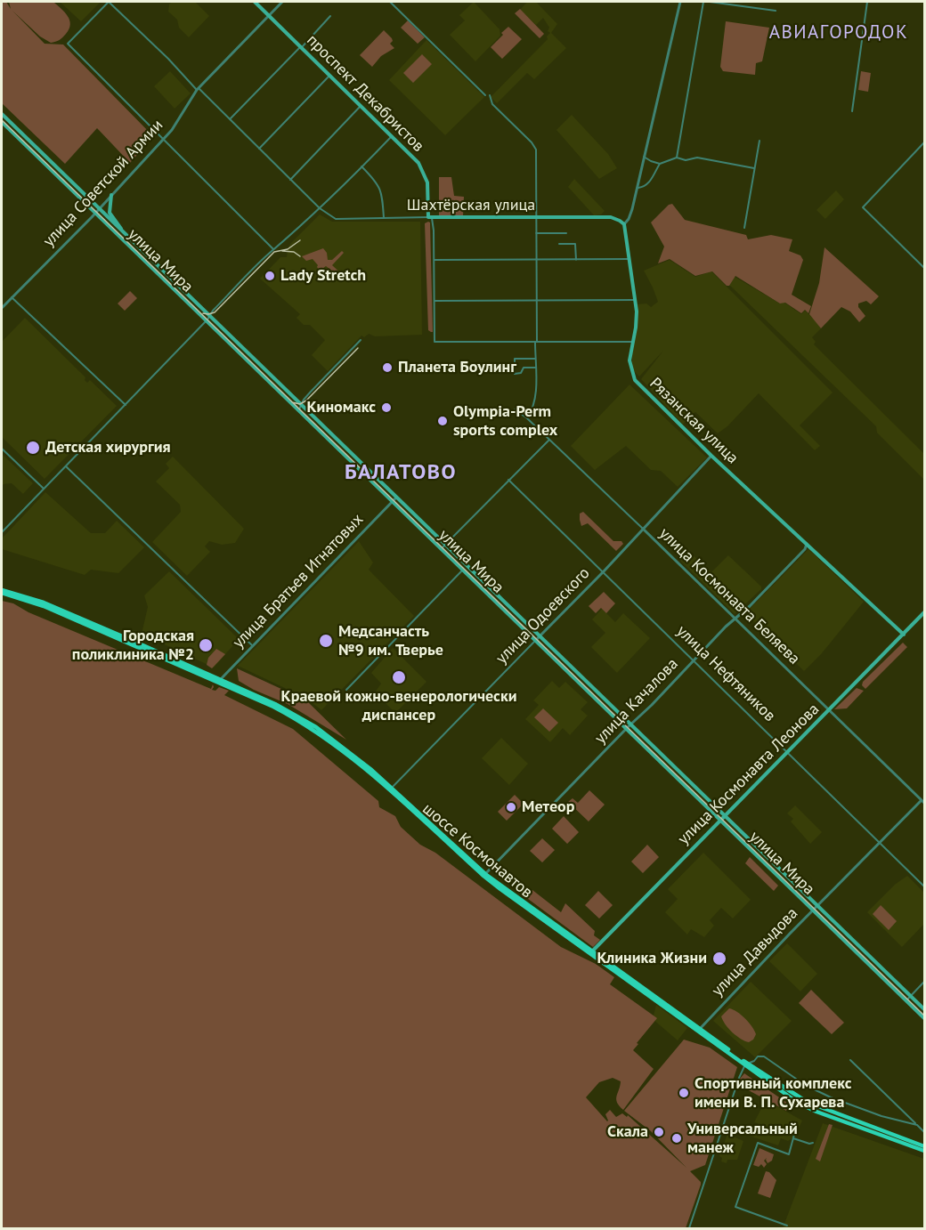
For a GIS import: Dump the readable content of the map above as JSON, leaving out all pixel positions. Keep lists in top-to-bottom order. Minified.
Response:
{"streets":{"main road":["проспект Декабристов","Шахтёрская улица","улица Мира","Рязанская улица","улица Космонавта Леонова","шоссе Космонавтов"],"street":["улица Советской Армии","улица Братьев Игнатовых","улица Космонавта Беляева","улица Одоевского","улица Нефтяников","улица Качалова","улица Давыдова"]},"crossings":[["проспект Декабристов","улица Советской Армии"],["проспект Декабристов","Шахтёрская улица"],["улица Советской Армии","Шахтёрская улица"],["улица Советской Армии","улица Мира"],["Шахтёрская улица","Рязанская улица"],["улица Мира","улица Братьев Игнатовых"],["улица Мира","улица Одоевского"],["улица Мира","улица Качалова"],["улица Мира","улица Космонавта Леонова"],["улица Мира","улица Давыдова"],["Рязанская улица","улица Одоевского"],["Рязанская улица","улица Качалова"],["Рязанская улица","улица Космонавта Леонова"],["улица Братьев Игнатовых","шоссе Космонавтов"],["улица Космонавта Беляева","улица Одоевского"],["улица Космонавта Беляева","улица Качалова"],["улица Космонавта Беляева","улица Космонавта Леонова"],["улица Космонавта Беляева","улица Давыдова"],["улица Одоевского","улица Нефтяников"],["улица Одоевского","шоссе Космонавтов"],["улица Нефтяников","улица Качалова"],["улица Нефтяников","улица Космонавта Леонова"],["улица Нефтяников","улица Давыдова"],["улица Качалова","шоссе Космонавтов"],["улица Космонавта Леонова","шоссе Космонавтов"],["шоссе Космонавтов","улица Давыдова"]],"districts":["АВИАГОРОДОК","БАЛАТОВО"],"places":["Lady Stretch","Планета Боулинг","Киномакс","Olympia-Perm sports complex","Детская хирургия","Медсанчасть №9 им. Тверье","Городская поликлиника №2","Краевой кожно-венерологически диспансер","Метеор","Клиника Жизни","Спортивный комплекс имени В. П. Сухарева","Скала","Универсальный манеж"]}
